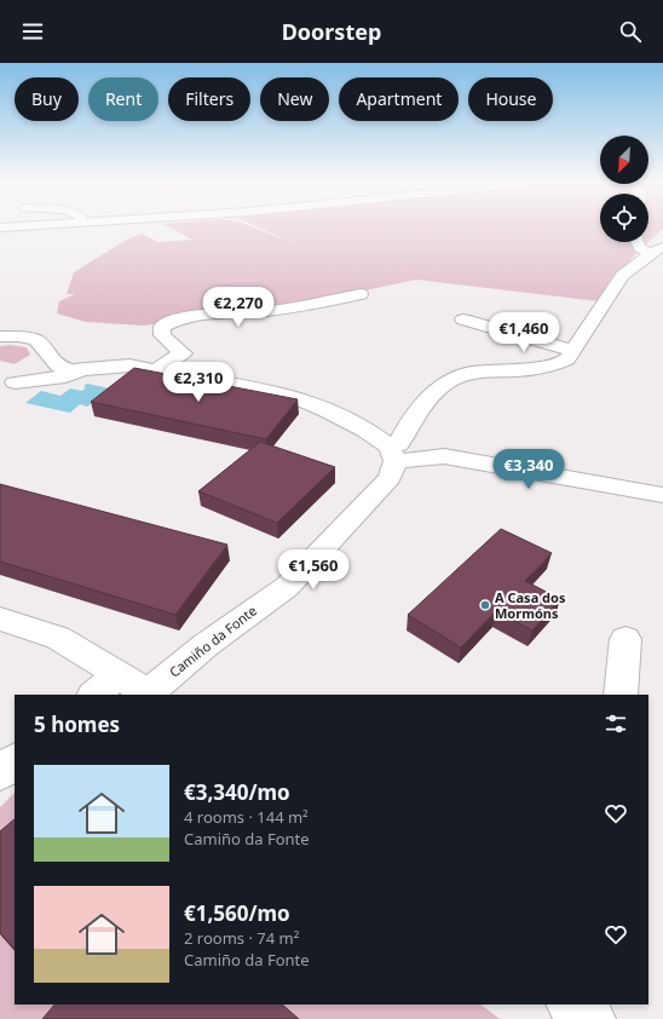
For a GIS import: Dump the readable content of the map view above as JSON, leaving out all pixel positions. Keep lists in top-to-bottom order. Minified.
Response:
{"streets":{"street":["Camiño da Fonte"]},"places":["A Casa dos Mormóns"],"north":"bottom left","page":{"header":"Doorstep","chip":["Buy","Rent","Filters","New","Apartment","House"],"price":["€2,270","€1,460","€2,310","€3,340","€1,560"],"heading":"5 homes","list":[{"name":"€3,340/mo","note":"4 rooms · 144 m² · Camiño da Fonte"},{"name":"€1,560/mo","note":"2 rooms · 74 m² · Camiño da Fonte"}]}}
